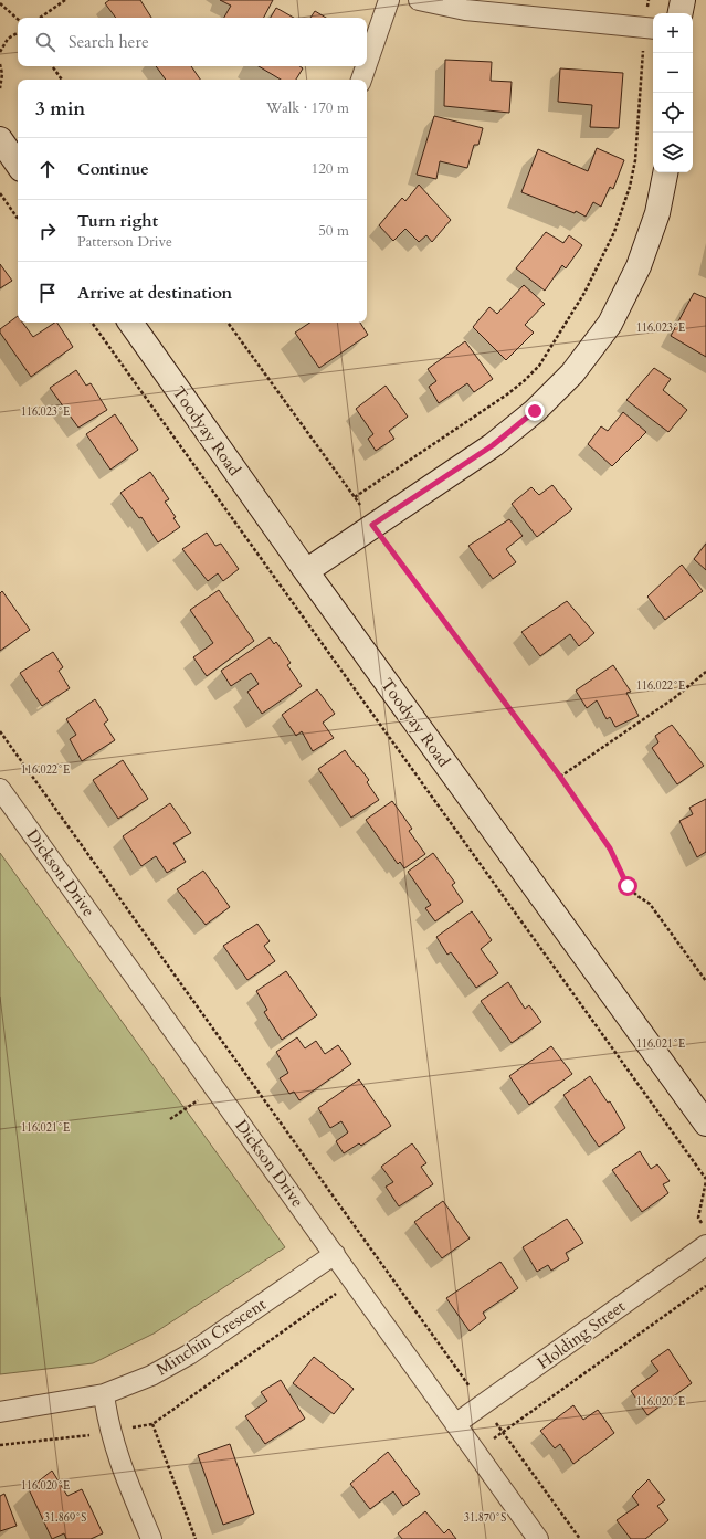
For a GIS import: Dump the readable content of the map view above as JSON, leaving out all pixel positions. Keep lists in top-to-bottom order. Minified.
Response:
{"streets":{"main road":["Toodyay Road"],"street":["Dickson Drive","Holding Street","Minchin Crescent"]},"crossings":[["Dickson Drive","Holding Street"],["Dickson Drive","Minchin Crescent"]],"page":{"map_buttons":["+","−"],"search":"Search here","heading":["3 min","Walk · 170 m"],"list":[["Continue","120 m"],["Turn right","Patterson Drive","50 m"],"Arrive at destination"]},"coordinates":["116.023°E","116.022°E","116.021°E","116.020°E","31.869°S","31.870°S"]}
